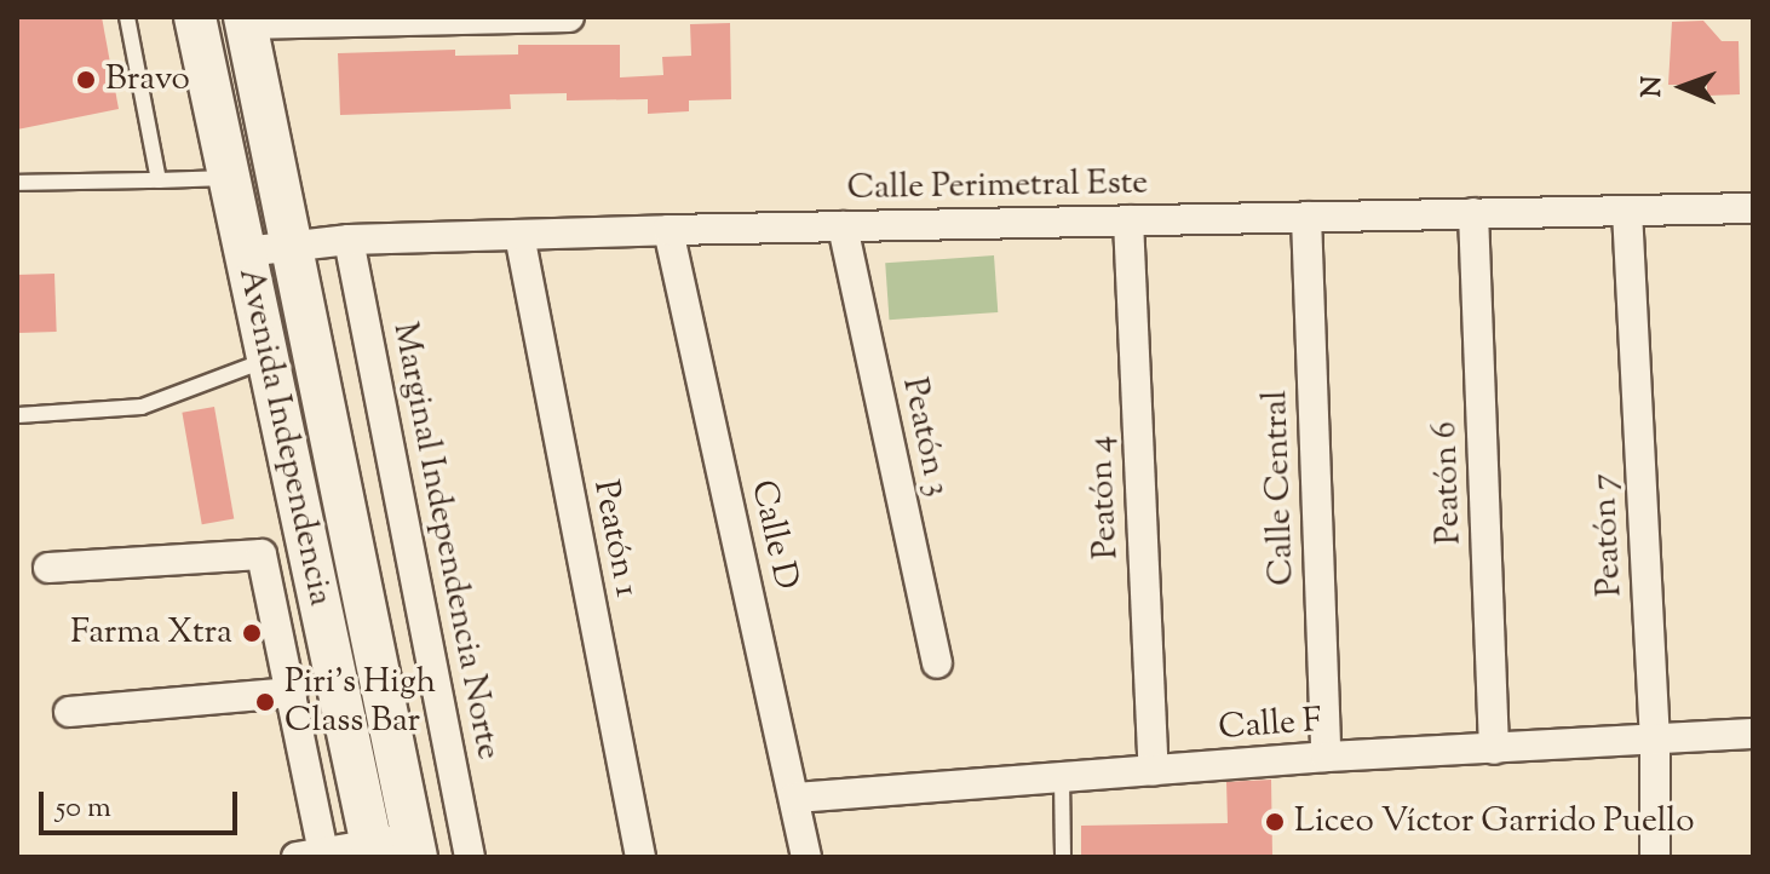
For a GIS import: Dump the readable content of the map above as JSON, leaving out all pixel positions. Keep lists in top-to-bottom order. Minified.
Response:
{"streets":{"main road":["Avenida Independencia"],"street":["Calle Perimetral Este","Peatón 3","Peatón 6","Calle Central","Peatón 4","Calle D","Peatón 7","Peatón 1","Marginal Independencia Norte","Calle F"]},"crossings":[["Calle Perimetral Este","Avenida Independencia"],["Calle Perimetral Este","Peatón 3"],["Calle Perimetral Este","Peatón 6"],["Calle Perimetral Este","Calle Central"],["Calle Perimetral Este","Peatón 4"],["Calle Perimetral Este","Calle D"],["Calle Perimetral Este","Peatón 7"],["Calle Perimetral Este","Peatón 1"],["Calle Perimetral Este","Marginal Independencia Norte"],["Peatón 6","Calle F"],["Calle Central","Calle F"],["Peatón 4","Calle F"],["Calle D","Calle F"],["Peatón 7","Calle F"]],"places":["Bravo","Farma Xtra","Piri's High Class Bar","Liceo Víctor Garrido Puello"],"scale_bar":"50 m","north":"left"}
